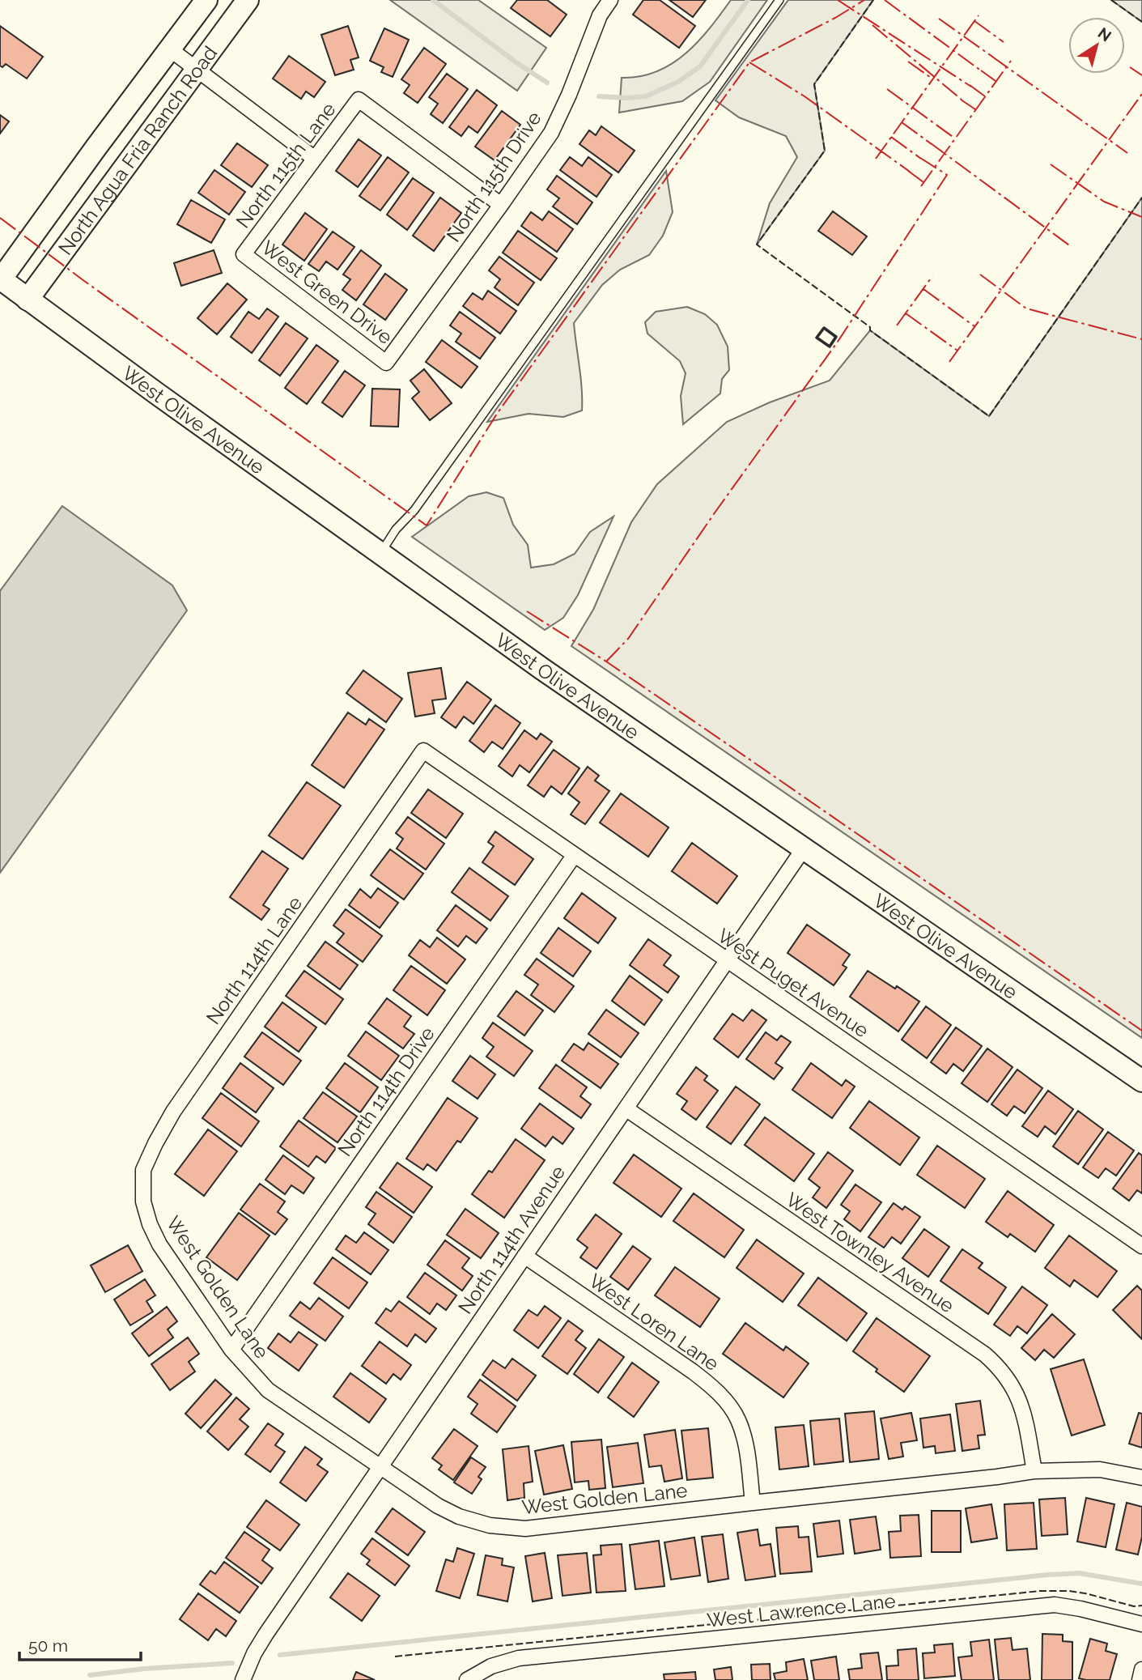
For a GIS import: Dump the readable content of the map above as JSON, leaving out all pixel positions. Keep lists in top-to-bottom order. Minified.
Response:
{"streets":{"main road":["North Agua Fria Ranch Road","West Olive Avenue"],"street":["North 115th Lane","North 115th Drive","West Green Drive","North 114th Lane","West Puget Avenue","North 114th Drive","North 114th Avenue","West Townley Avenue","West Golden Lane","West Loren Lane","West Lawrence Lane"]},"crossings":[["North Agua Fria Ranch Road","West Olive Avenue"],["North 115th Lane","North 115th Drive"],["North 115th Lane","West Green Drive"],["North 115th Drive","West Green Drive"],["West Olive Avenue","North 114th Avenue"],["North 114th Lane","West Puget Avenue"],["North 114th Lane","West Golden Lane"],["West Puget Avenue","North 114th Drive"],["West Puget Avenue","North 114th Avenue"],["North 114th Drive","West Golden Lane"],["North 114th Avenue","West Townley Avenue"],["North 114th Avenue","West Golden Lane"],["North 114th Avenue","West Loren Lane"],["West Townley Avenue","West Golden Lane"],["West Golden Lane","West Loren Lane"]],"scale_bar":"50 m","north":"top right"}
